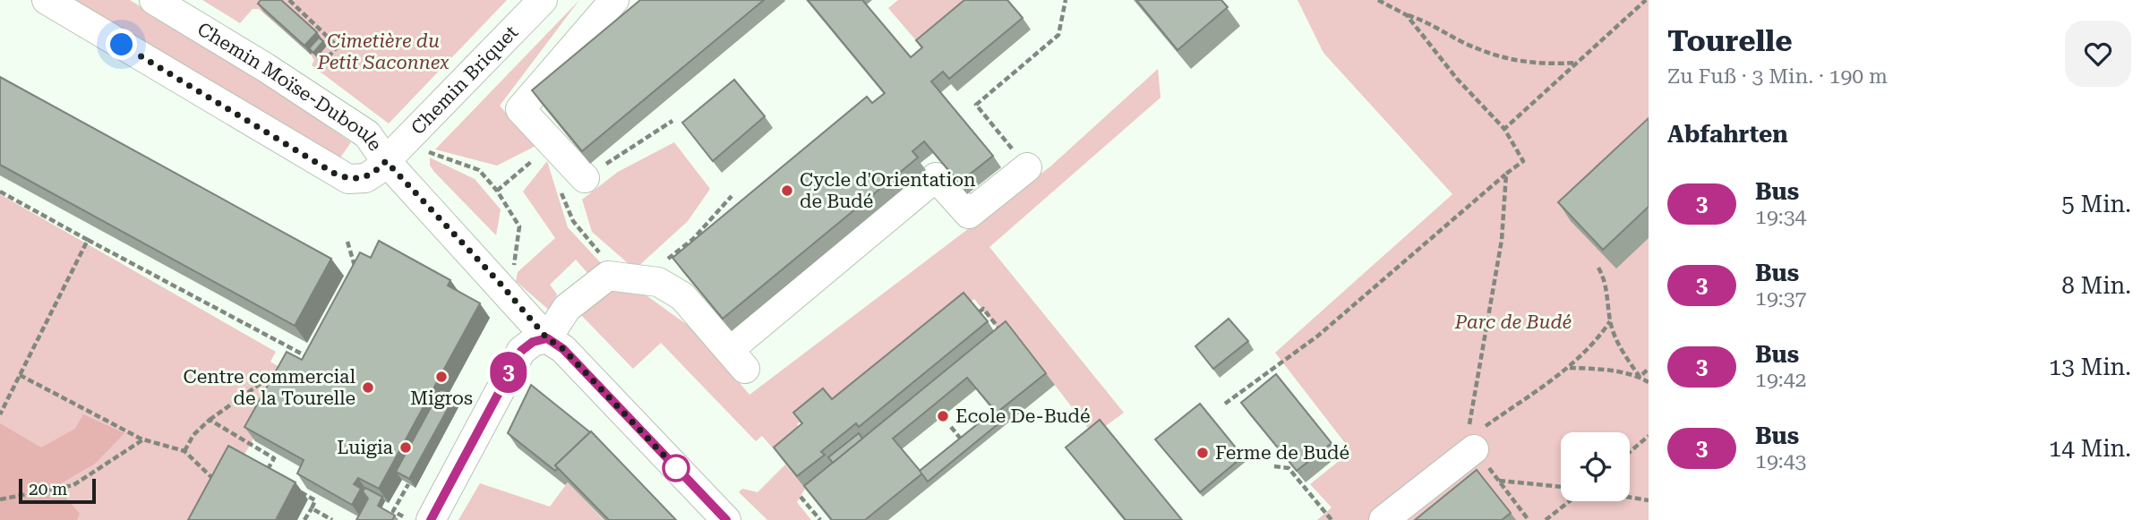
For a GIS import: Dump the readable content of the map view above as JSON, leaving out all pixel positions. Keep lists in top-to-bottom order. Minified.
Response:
{"streets":{"street":["Chemin Briquet","Chemin Moïse-Duboule"]},"crossings":[["Chemin Briquet","Chemin Moïse-Duboule"]],"parks":["Cimetière du Petit Saconnex","Parc de Budé"],"places":["Cycle d'Orientation de Budé","Migros","Centre commercial de la Tourelle","Ecole De-Budé","Luigia","Ferme de Budé"],"lines":["bus line 3"],"scale_bar":"20 m","page":{"on_map":"3","heading":[["Tourelle","Zu Fuß · 3 Min. · 190 m"],"Abfahrten"],"list":[{"mark":"3","name":"Bus","note":"19:34","value":"5 Min."},{"mark":"3","name":"Bus","note":"19:37","value":"8 Min."},{"mark":"3","name":"Bus","note":"19:42","value":"13 Min."},{"mark":"3","name":"Bus","note":"19:43","value":"14 Min."}],"scale":"20 m"}}
